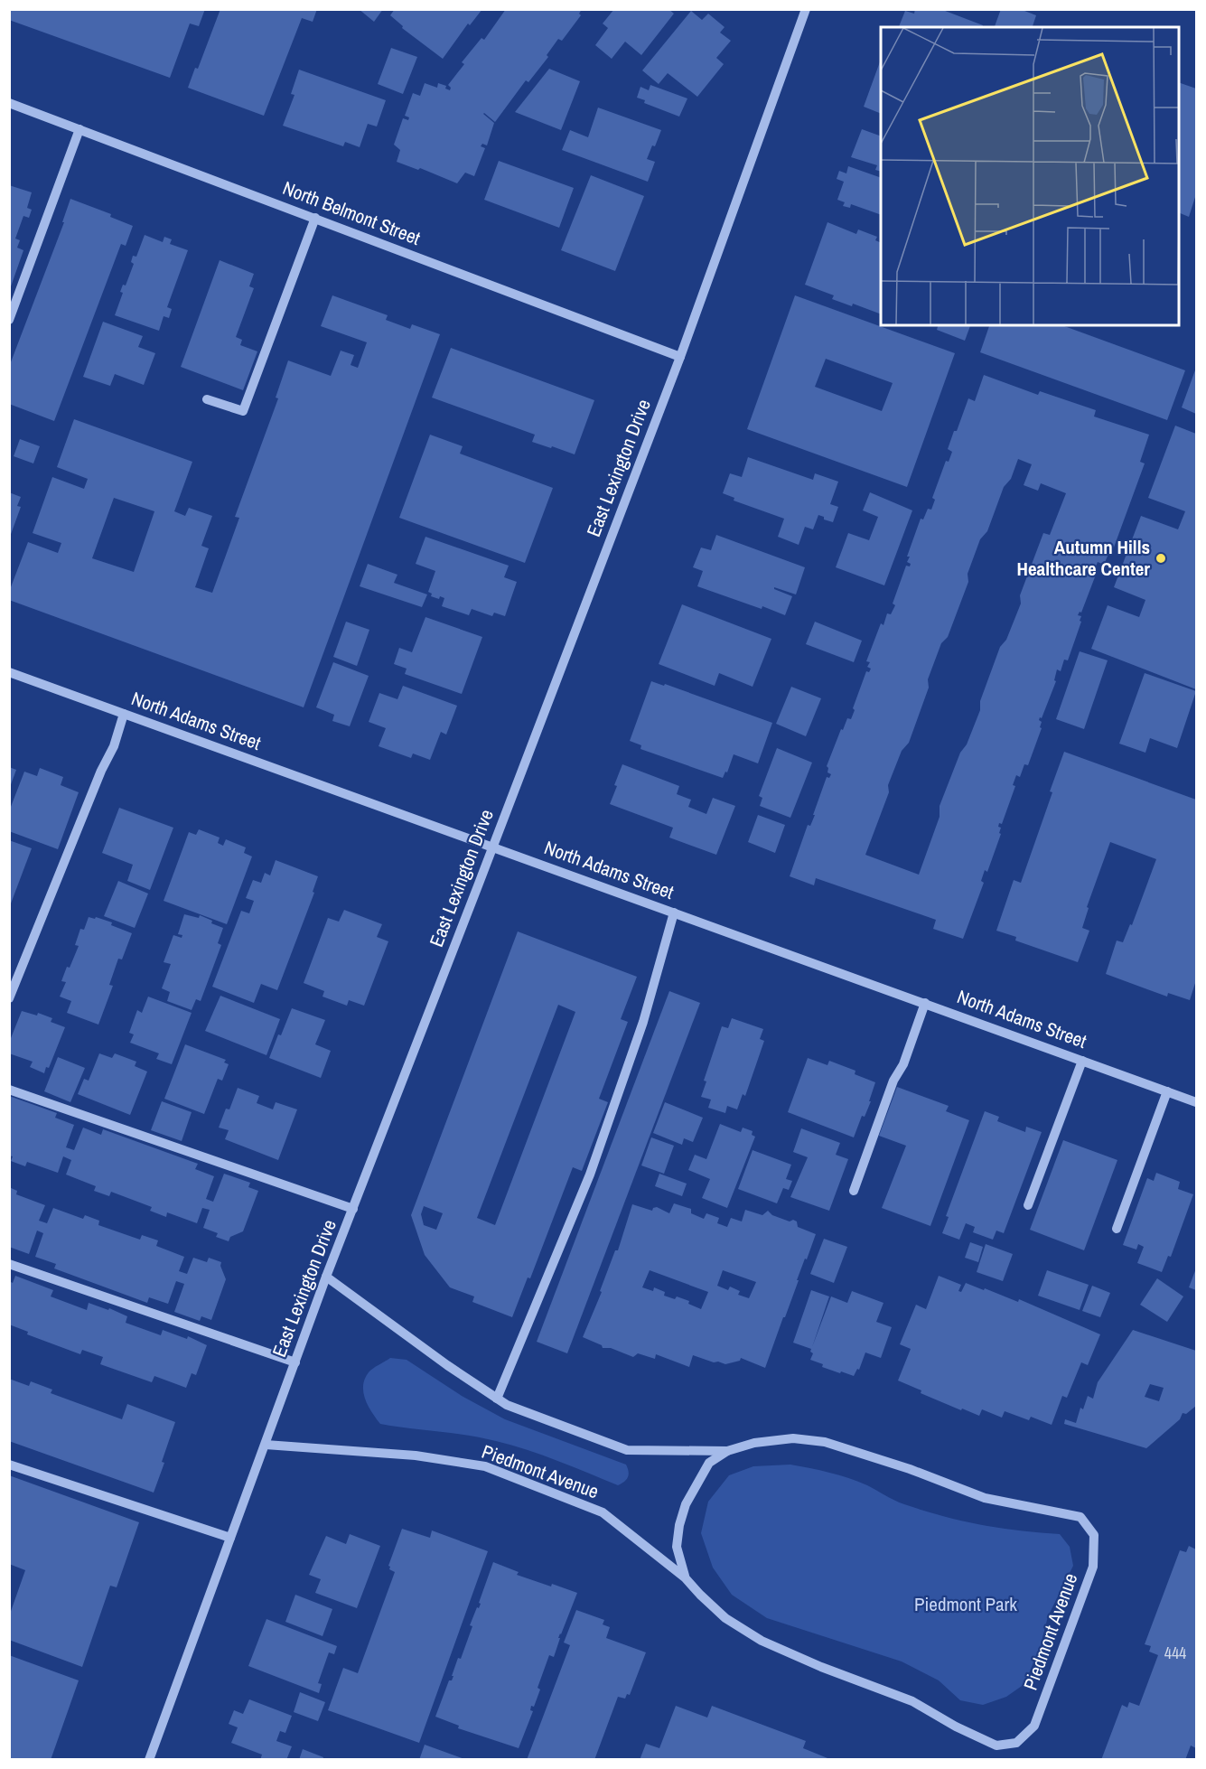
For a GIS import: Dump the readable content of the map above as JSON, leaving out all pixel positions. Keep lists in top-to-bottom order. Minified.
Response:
{"streets":{"street":["North Belmont Street","East Lexington Drive","North Adams Street","Piedmont Avenue"]},"crossings":[["North Belmont Street","East Lexington Drive"],["East Lexington Drive","North Adams Street"],["East Lexington Drive","Piedmont Avenue"]],"parks":["Piedmont Park"],"places":["Autumn Hills Healthcare Center"],"house_numbers":["444"]}
